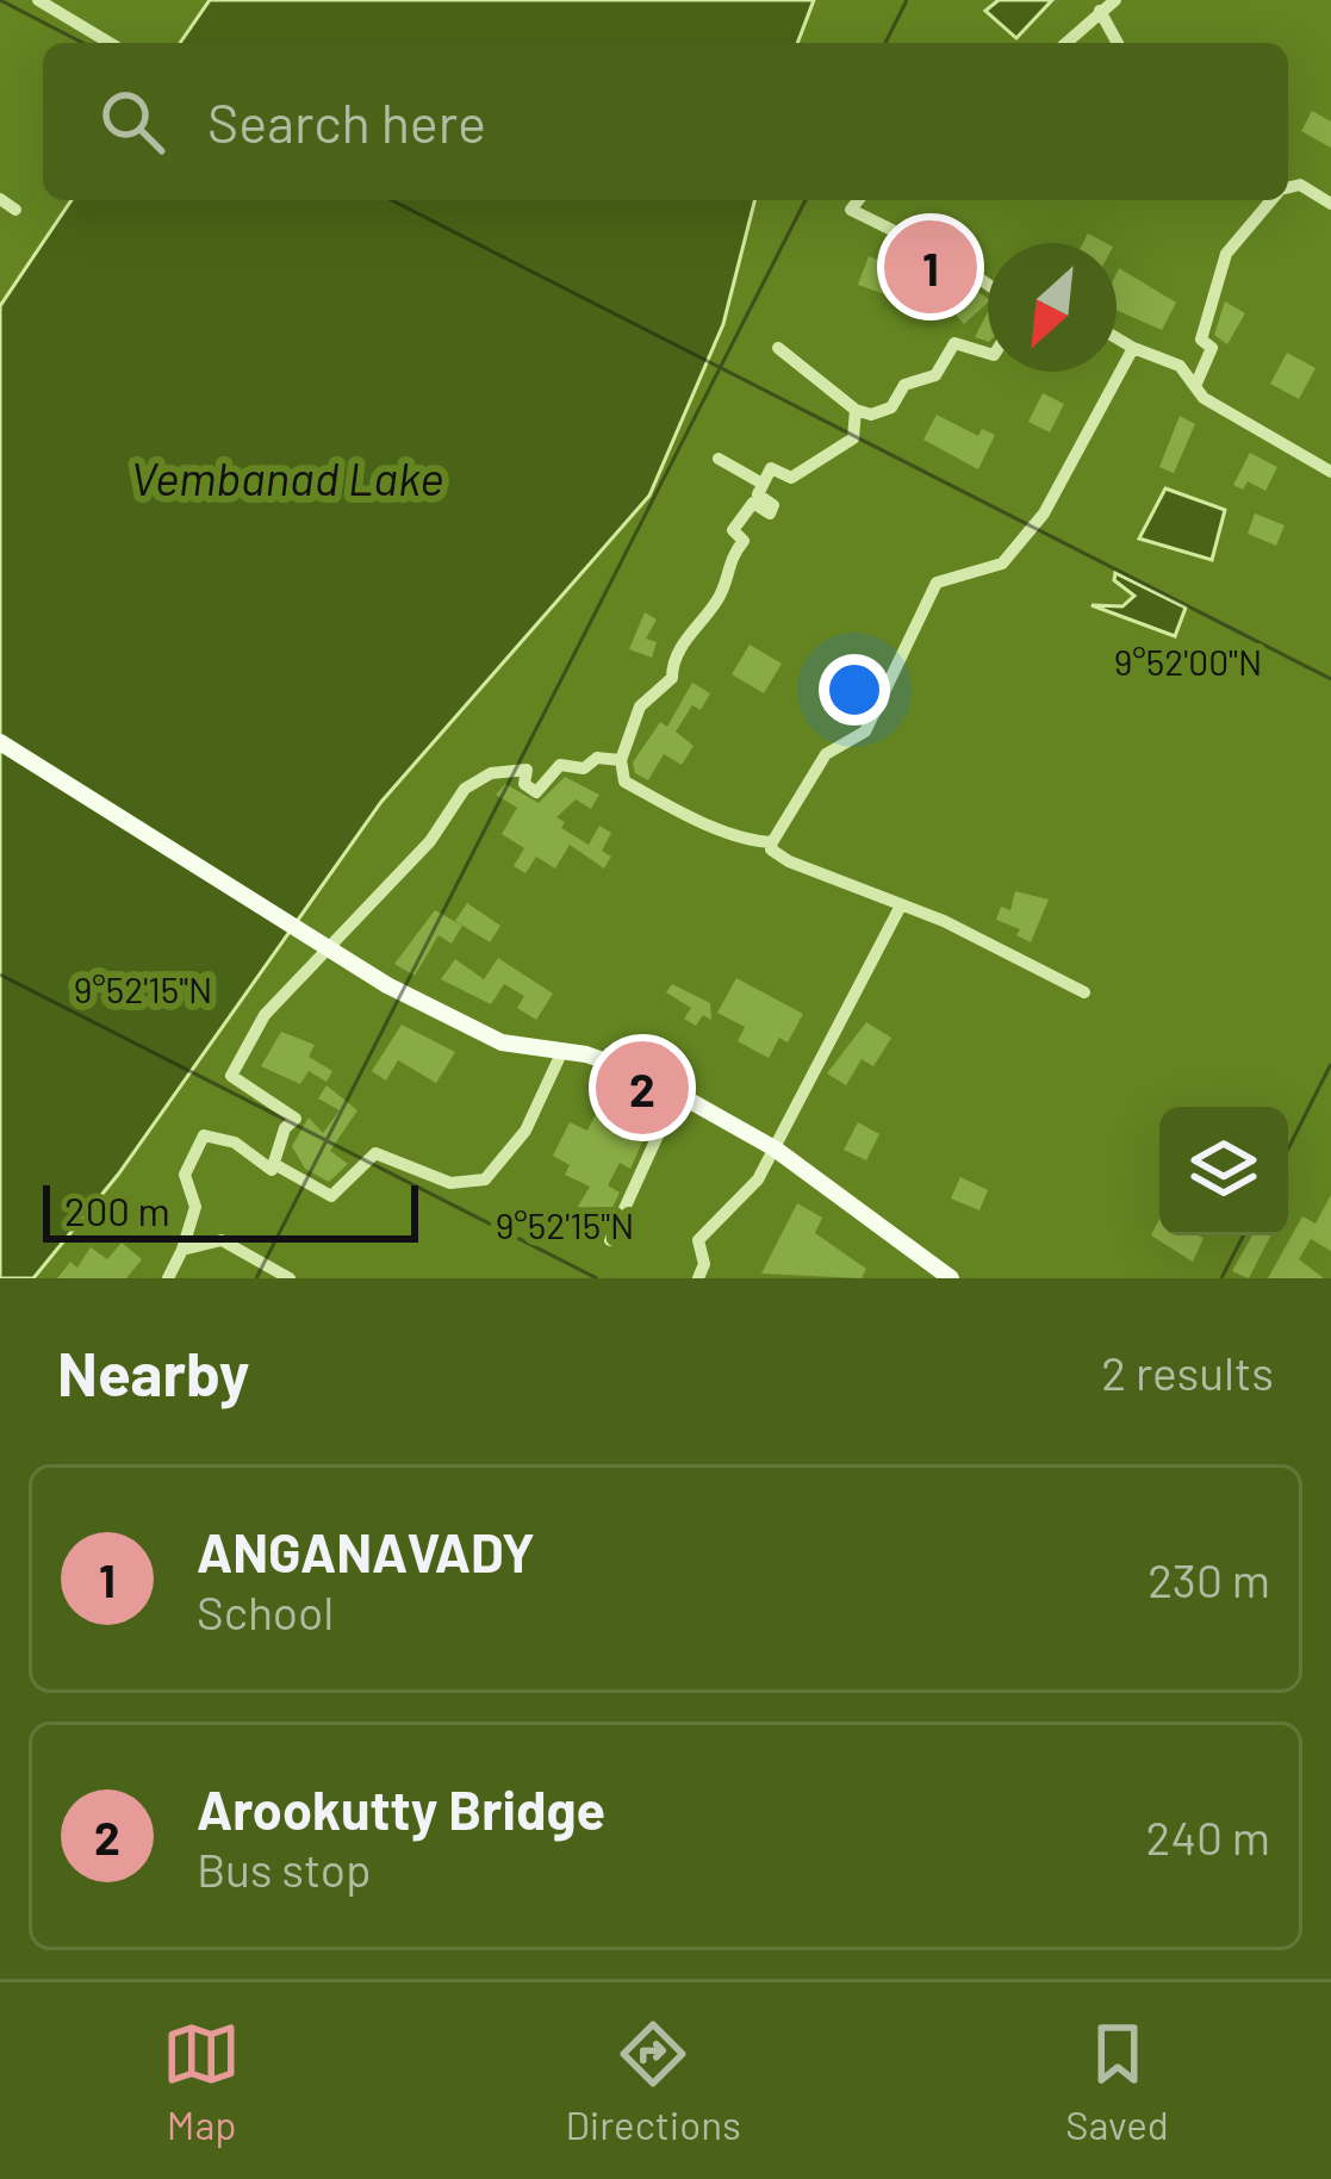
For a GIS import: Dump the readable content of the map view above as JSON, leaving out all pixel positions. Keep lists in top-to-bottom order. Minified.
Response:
{"water":["Vembanad Lake"],"scale_bar":"200 m","north":"bottom left","page":{"search":"Search here","pins":["1","2"],"scale":"200 m","heading":["Nearby","2 results"],"list":[{"mark":"1","name":"ANGANAVADY","note":"School","value":"230 m"},{"mark":"2","name":"Arookutty Bridge","note":"Bus stop","value":"240 m"}],"nav":["Map","Directions","Saved"]},"coordinates":["9°52'00\"N","9°52'15\"N"]}
